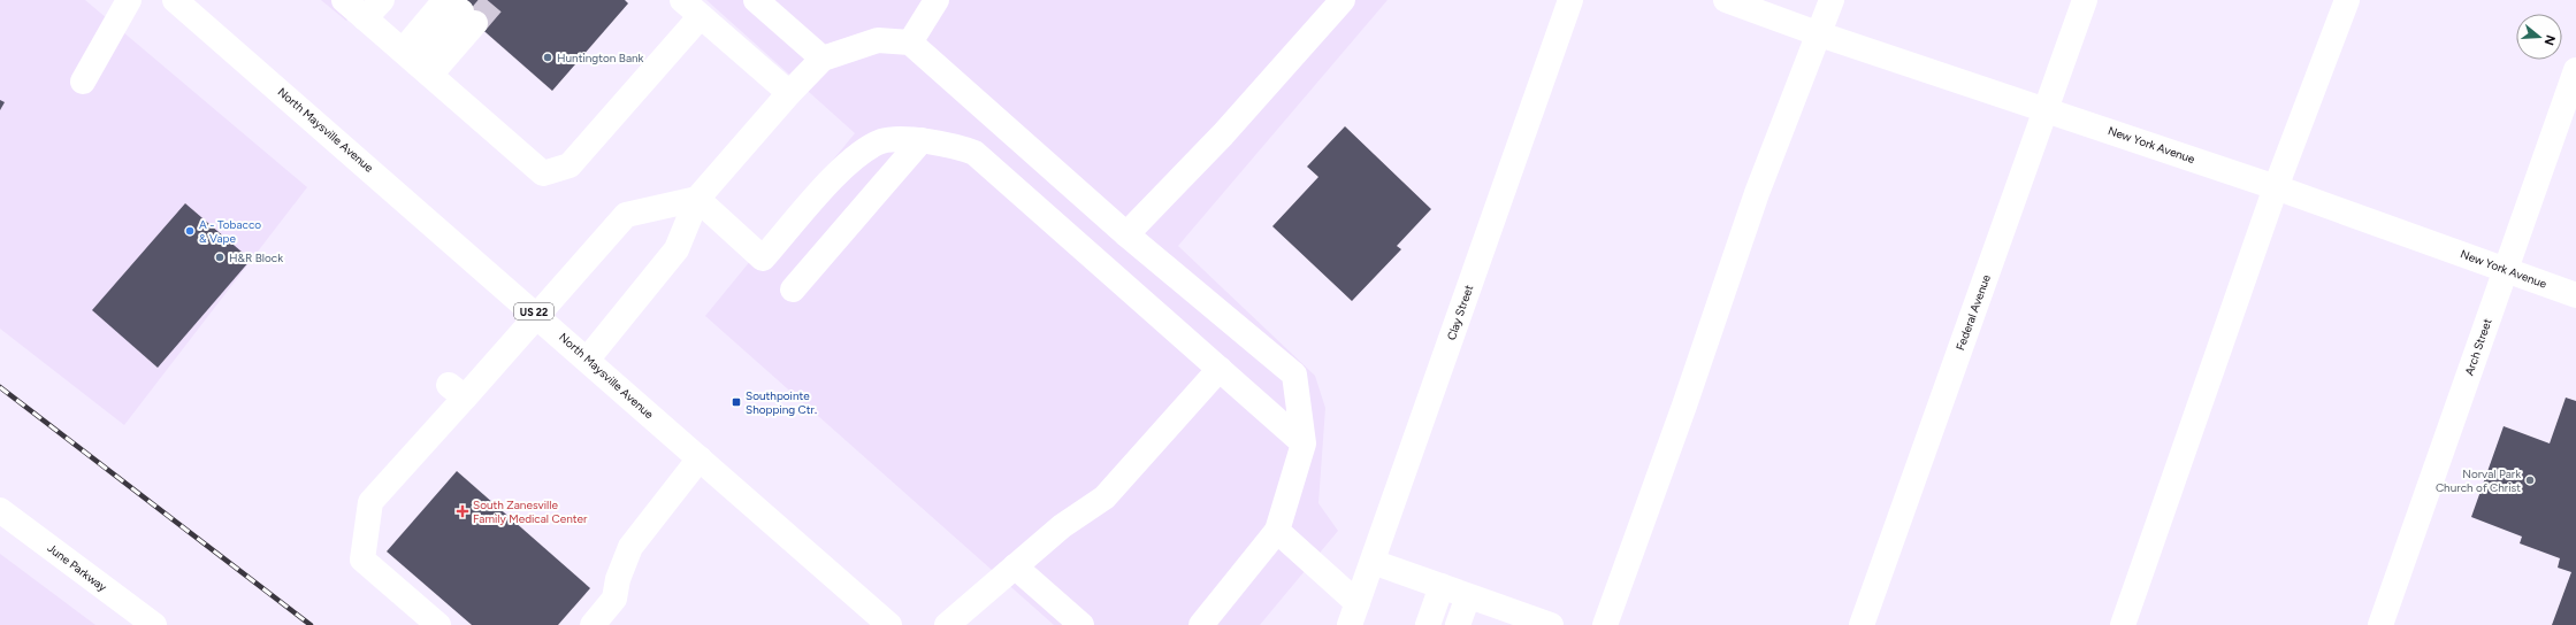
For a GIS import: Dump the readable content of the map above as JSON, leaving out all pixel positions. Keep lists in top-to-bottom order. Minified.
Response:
{"streets":{"street":["North Maysville Avenue","New York Avenue","US 22","Clay Street","Federal Avenue","Arch Street","June Parkway"]},"crossings":[["New York Avenue","Federal Avenue"],["New York Avenue","Arch Street"]],"places":{"other":["Huntington Bank","A - Tobacco & Vape","H&R Block","Norval Park Church of Christ"],"transit":["Southpointe Shopping Ctr."],"health":["South Zanesville Family Medical Center"]},"north":"right"}
